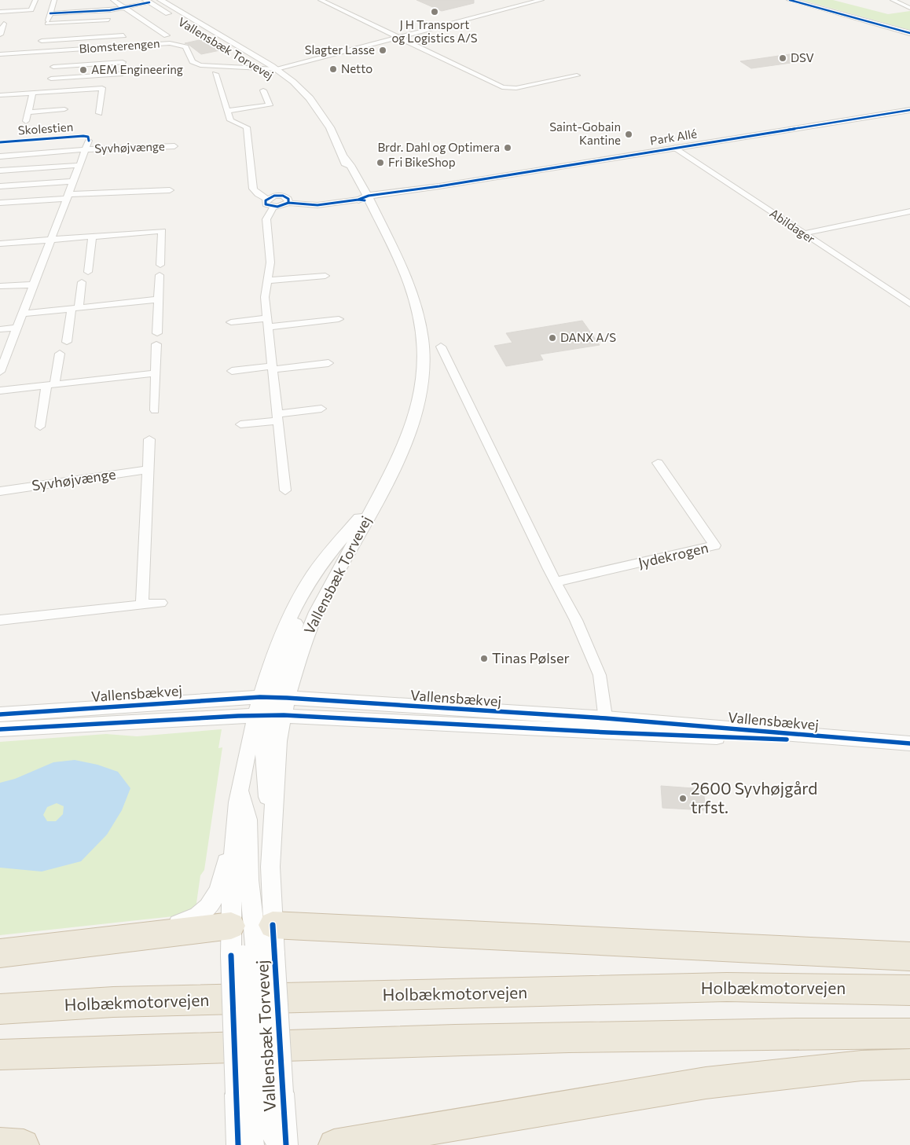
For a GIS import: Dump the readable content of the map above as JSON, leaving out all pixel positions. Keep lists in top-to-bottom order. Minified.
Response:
{"streets":{"highway":["Holbækmotorvejen"],"street":["Blomsterengen","Vallensbæk Torvevej","Park Allé","Syvhøjvænge","Abildager","Jydekrogen","Vallensbækvej"],"cycle path":["Skolestien"]},"crossings":[["Blomsterengen","Vallensbæk Torvevej"],["Vallensbæk Torvevej","Park Allé"],["Vallensbæk Torvevej","Vallensbækvej"],["Park Allé","Abildager"]],"places":["J H Transport og Logistics A/S","Slagter Lasse","DSV","Netto","AEM Engineering","Saint-Gobain Kantine","Brdr. Dahl og Optimera","Fri BikeShop","DANX A/S","Tinas Pølser","2600 Syvhøjgård trfst."]}
